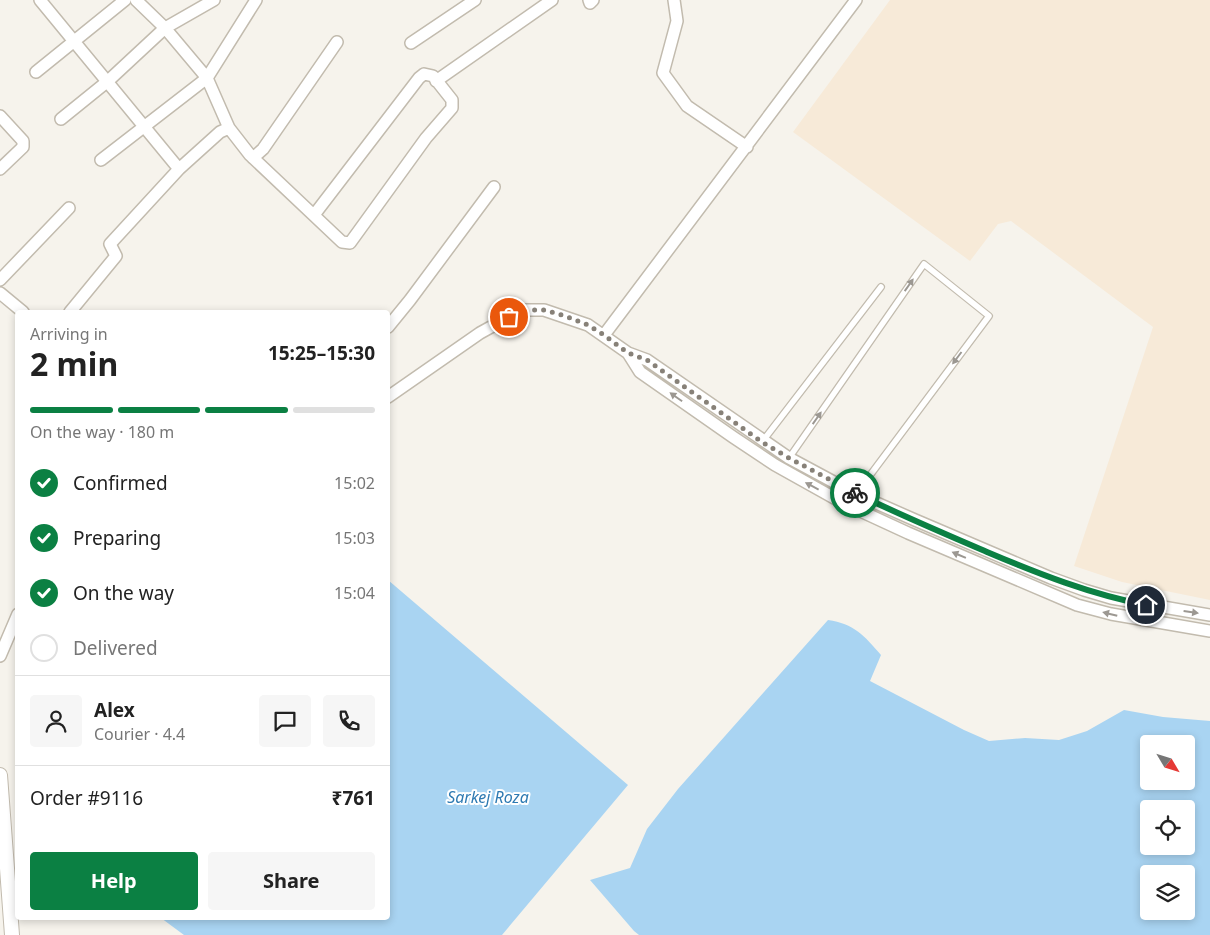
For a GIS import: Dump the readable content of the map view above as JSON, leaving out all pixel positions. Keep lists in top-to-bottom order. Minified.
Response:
{"water":["Sarkej Roza"],"north":"bottom right","page":{"heading":["2 min","Arriving in","15:25–15:30"],"panel":["Alex","Courier · 4.4","Order #9116","₹761"],"bar":"On the way · 180 m","list":[["Confirmed","15:02"],["Preparing","15:03"],["On the way","15:04"],"Delivered"],"buttons":["Help","Share"]}}
